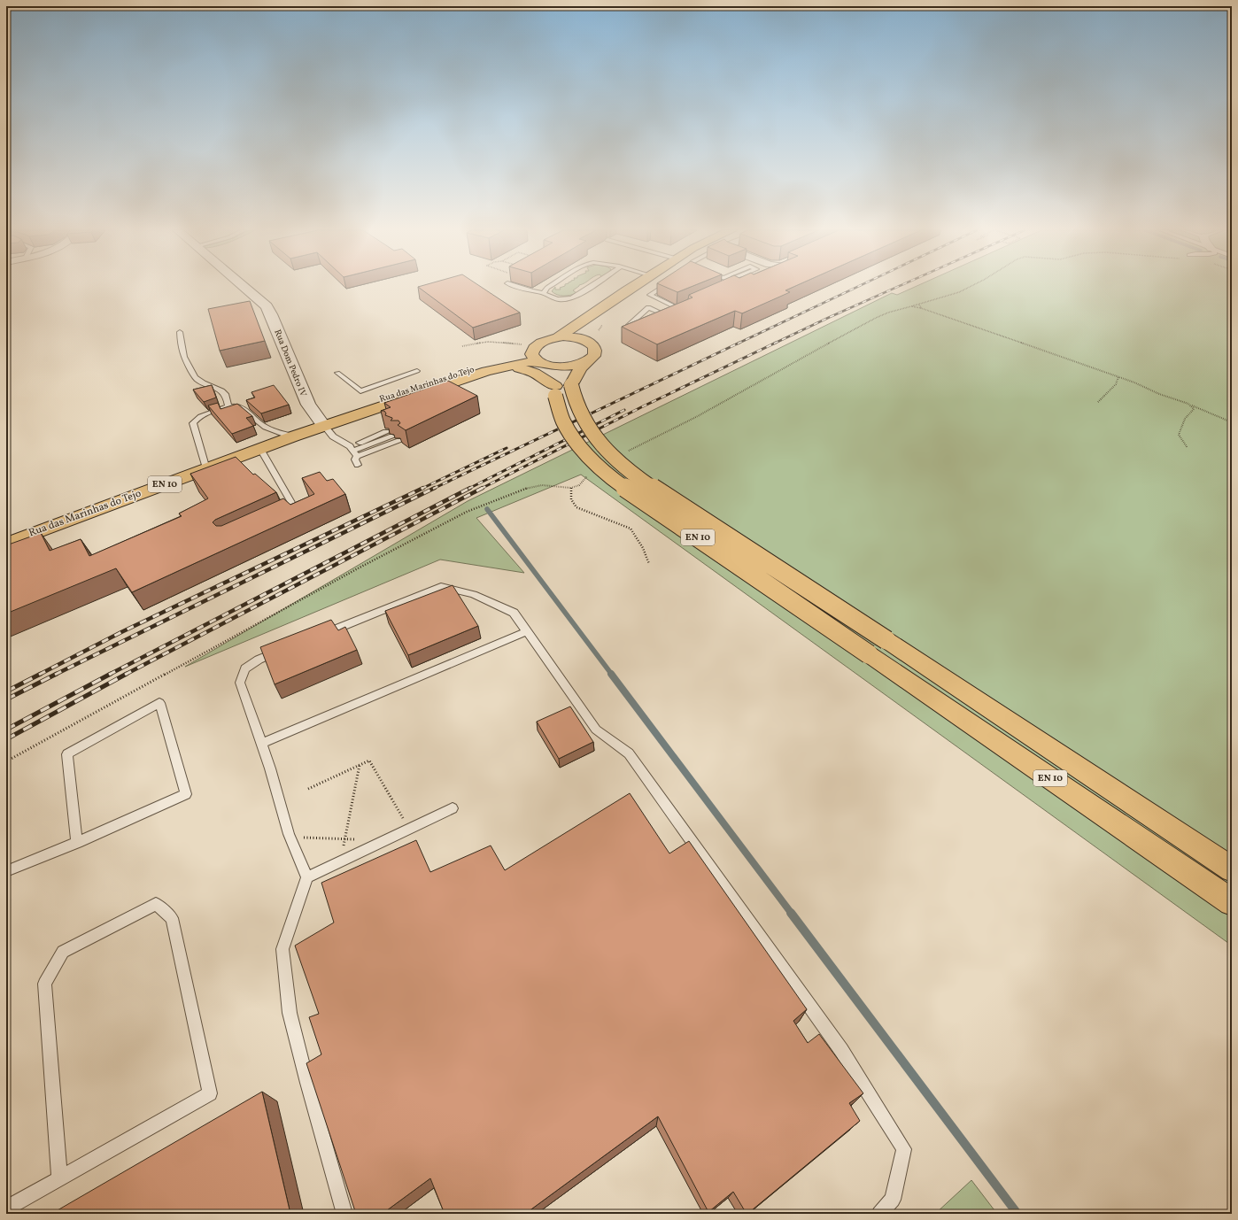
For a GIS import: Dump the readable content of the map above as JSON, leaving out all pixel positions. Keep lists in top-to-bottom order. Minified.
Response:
{"streets":{"main road":["Rua das Marinhas do Tejo","EN 10"],"street":["Rua Dom Pedro IV"]},"crossings":[["Rua Dom Pedro IV","Rua das Marinhas do Tejo"],["Rua das Marinhas do Tejo","EN 10"]]}
